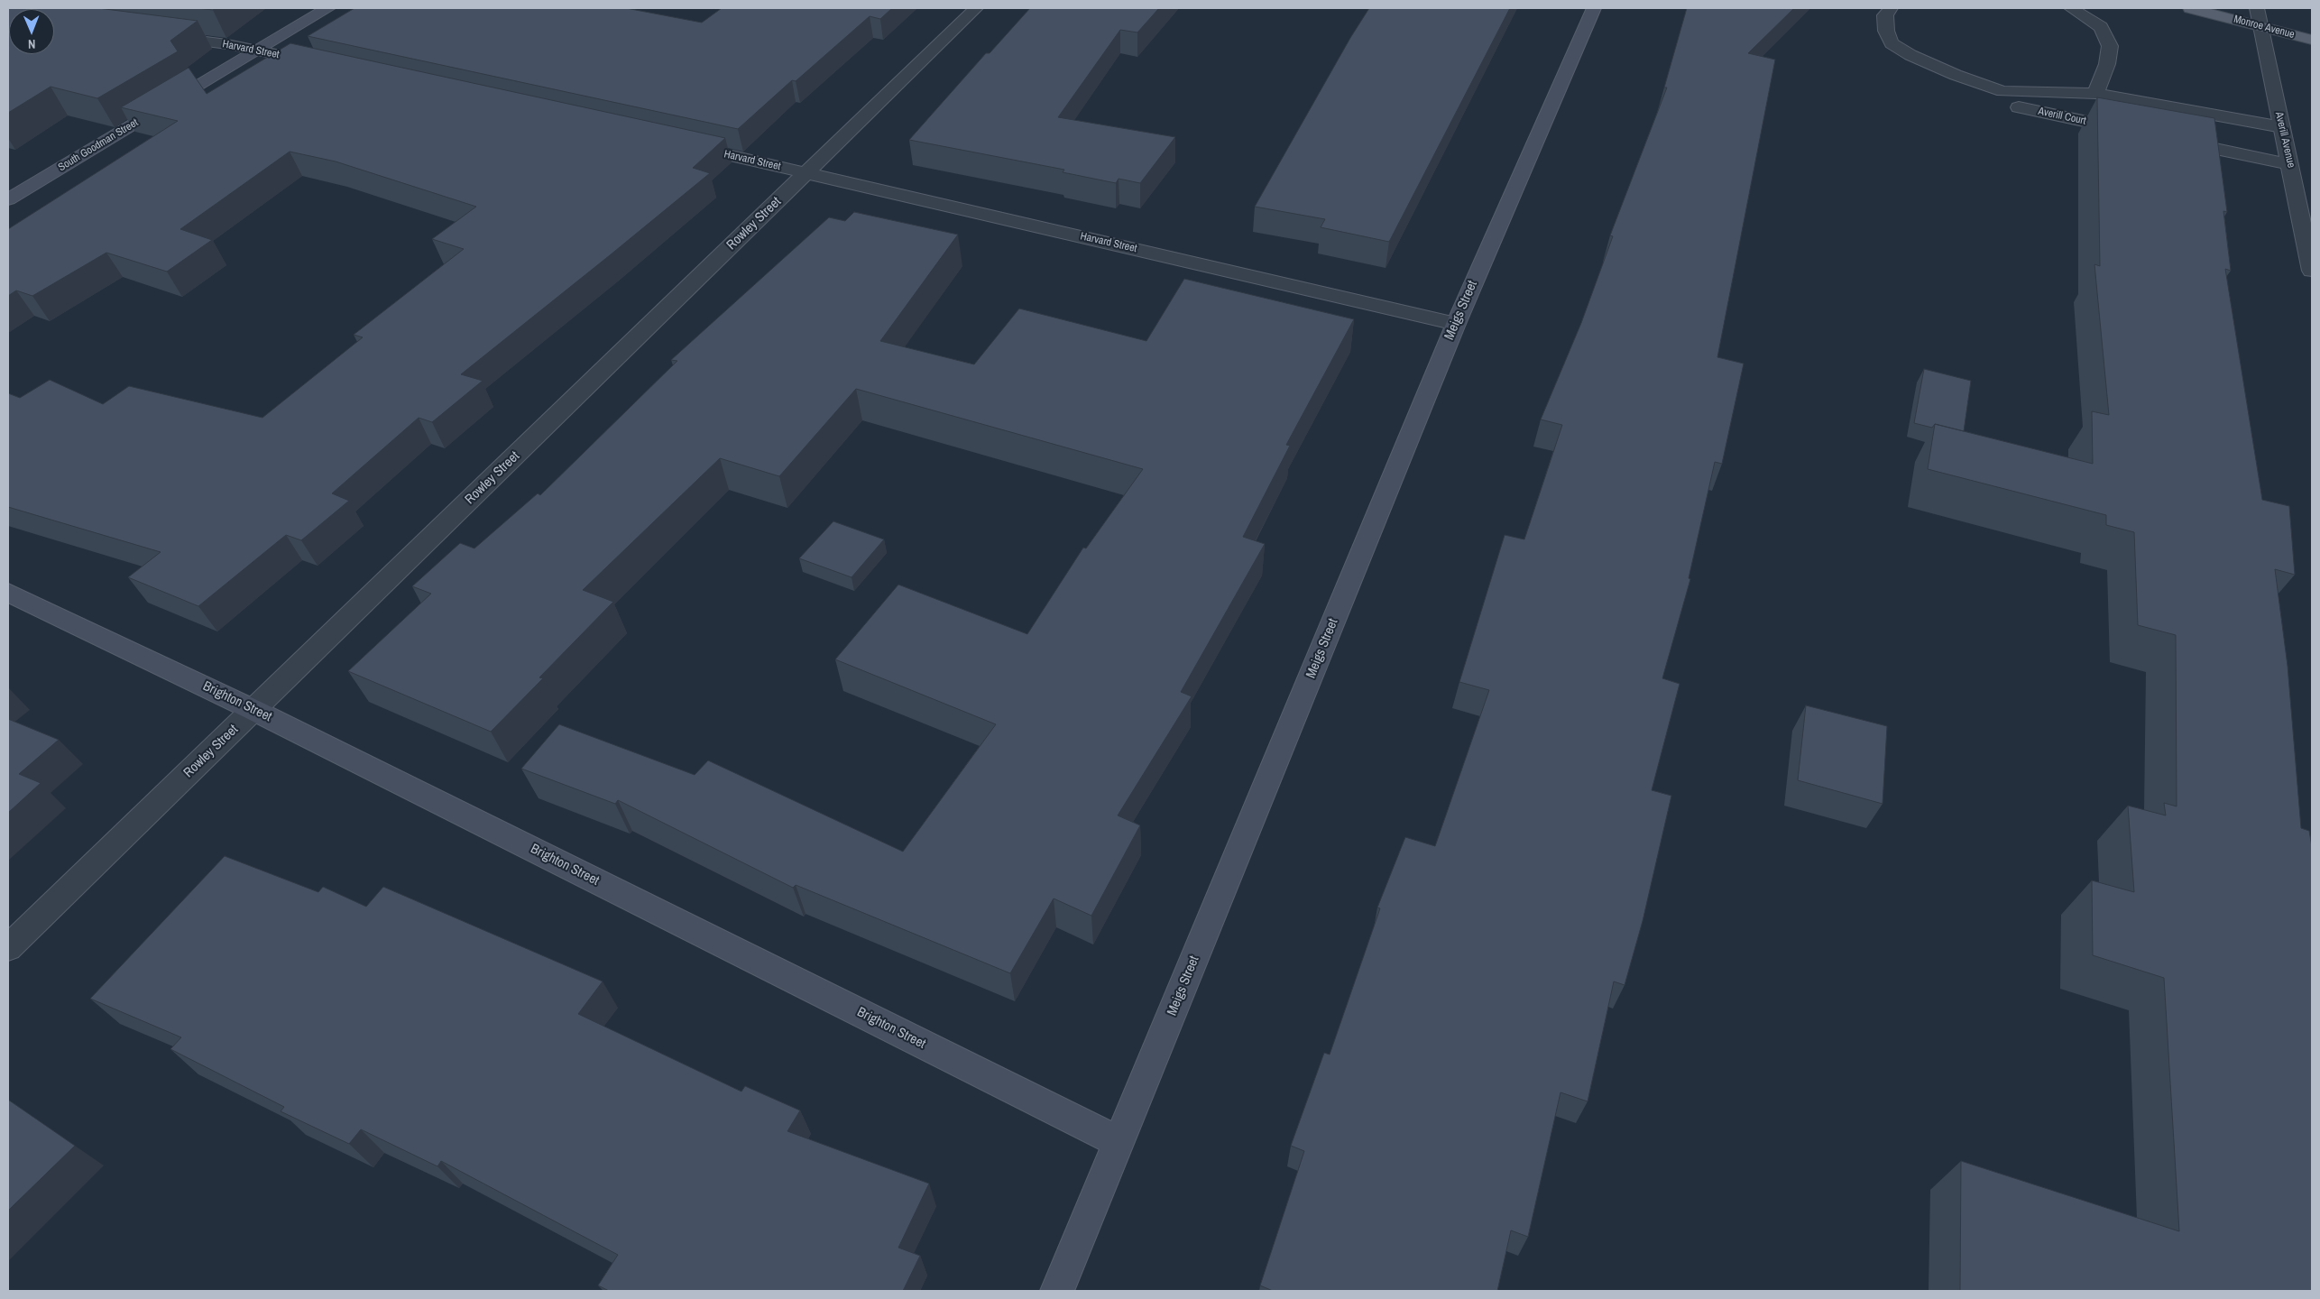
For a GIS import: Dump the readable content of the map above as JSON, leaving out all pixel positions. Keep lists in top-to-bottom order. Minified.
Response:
{"streets":{"main road":["Monroe Avenue"],"street":["Harvard Street","Averill Court","Averill Avenue","South Goodman Street","Rowley Street","Meigs Street","Brighton Street"]},"crossings":[["Monroe Avenue","Averill Avenue"],["Harvard Street","South Goodman Street"],["Harvard Street","Rowley Street"],["Harvard Street","Meigs Street"],["Rowley Street","Brighton Street"],["Meigs Street","Brighton Street"]],"north":"bottom"}
